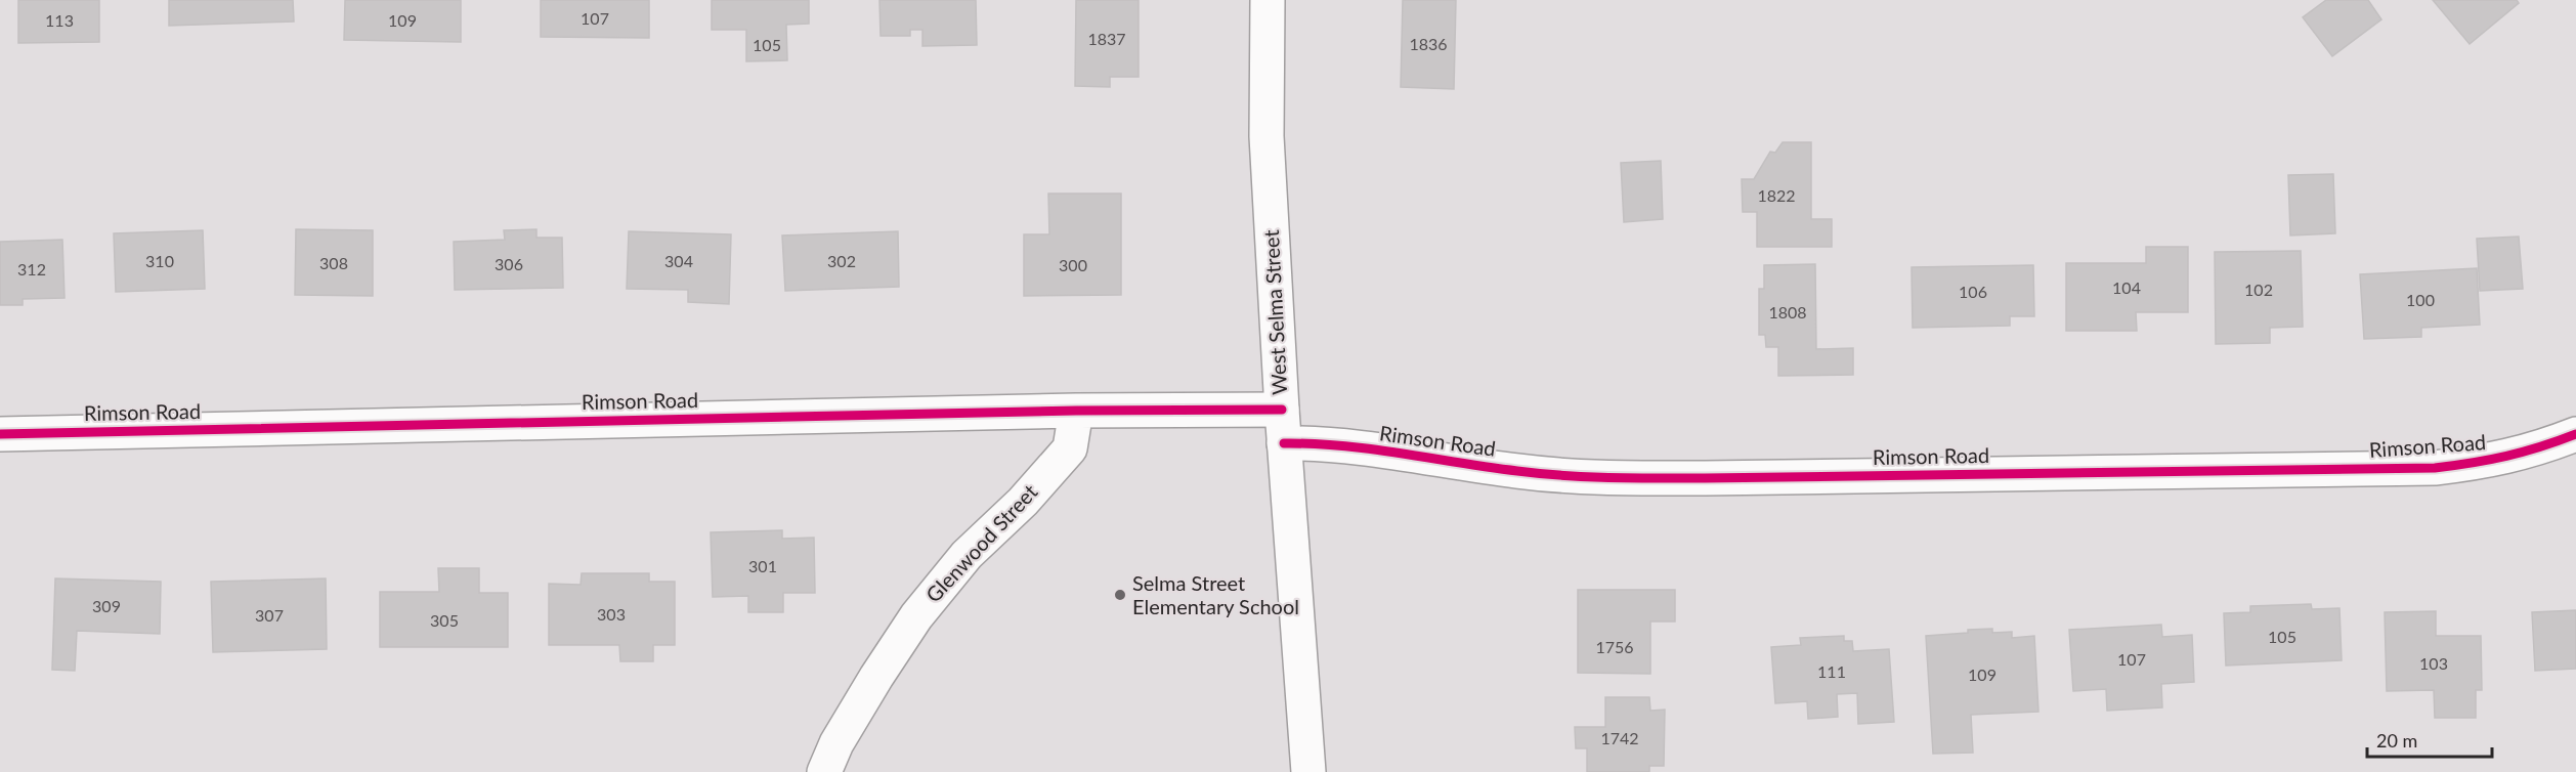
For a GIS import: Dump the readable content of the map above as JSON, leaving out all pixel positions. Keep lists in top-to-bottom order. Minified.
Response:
{"streets":{"street":["West Selma Street","Rimson Road","Glenwood Street"]},"crossings":[["West Selma Street","Rimson Road"],["Rimson Road","Glenwood Street"]],"places":["Selma Street Elementary School"],"house_numbers":["107","113","109","1837","1836","105","1822","310","304","302","308","306","300","312","104","102","106","100","1808","301","309","303","307","305","105","1756","107","103","111","109","1742"],"scale_bar":"20 m"}
